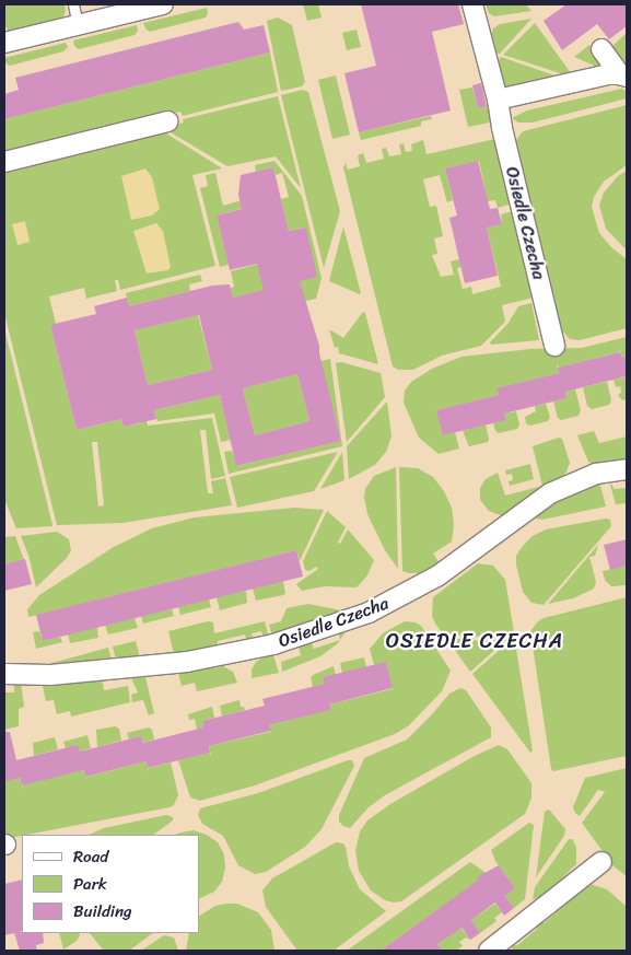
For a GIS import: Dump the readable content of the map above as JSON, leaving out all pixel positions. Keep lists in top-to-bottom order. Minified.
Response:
{"streets":{"street":["Osiedle Czecha"]},"districts":["OSIEDLE CZECHA"],"legend":["Road","Park","Building"]}
